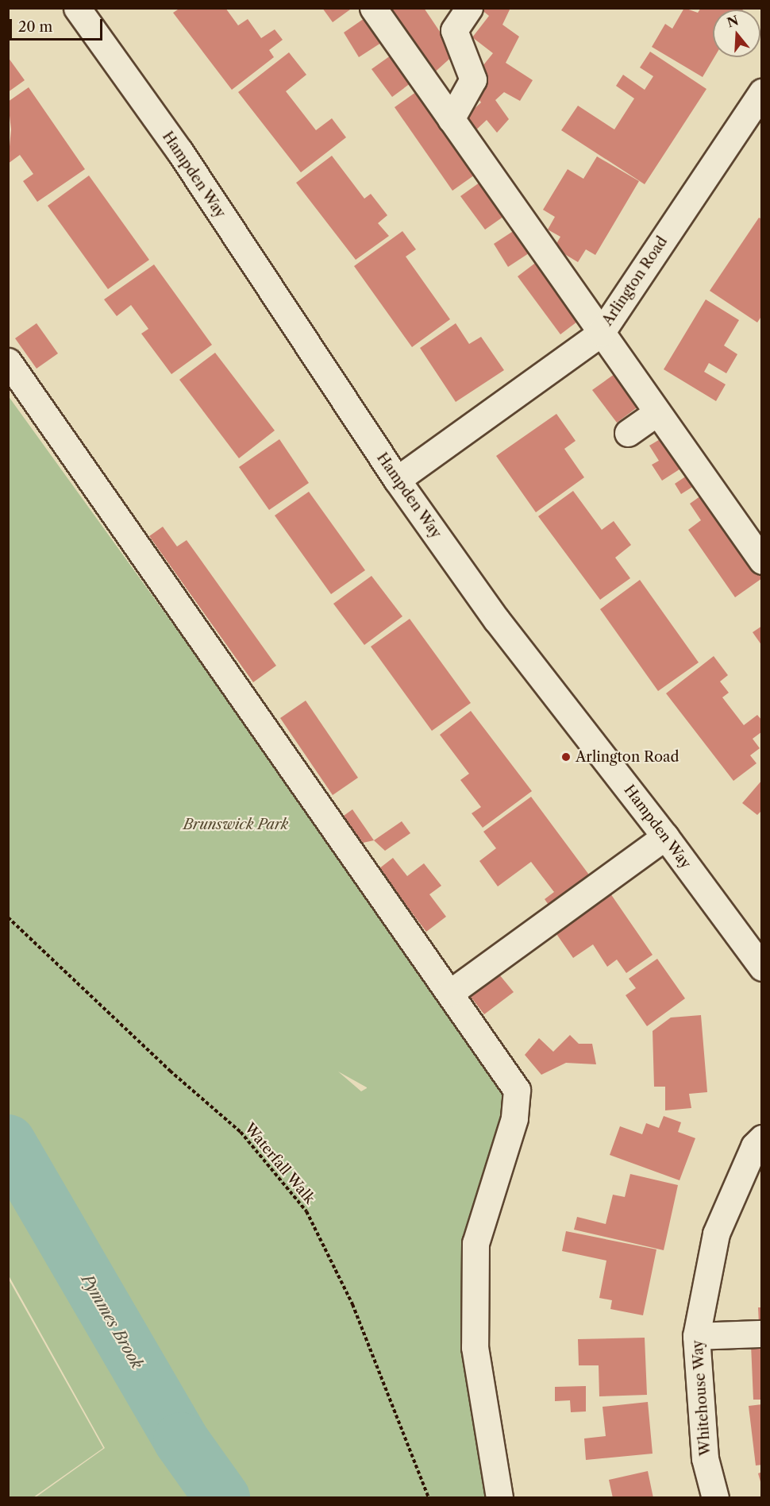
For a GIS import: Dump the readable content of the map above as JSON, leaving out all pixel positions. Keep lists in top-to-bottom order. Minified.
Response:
{"streets":{"street":["Hampden Way","Arlington Road","Whitehouse Way"],"path":["Waterfall Walk"]},"crossings":[["Hampden Way","Arlington Road"]],"water":["Pymmes Brook"],"parks":["Brunswick Park"],"places":["Arlington Road"],"scale_bar":"20 m","north":"top"}
